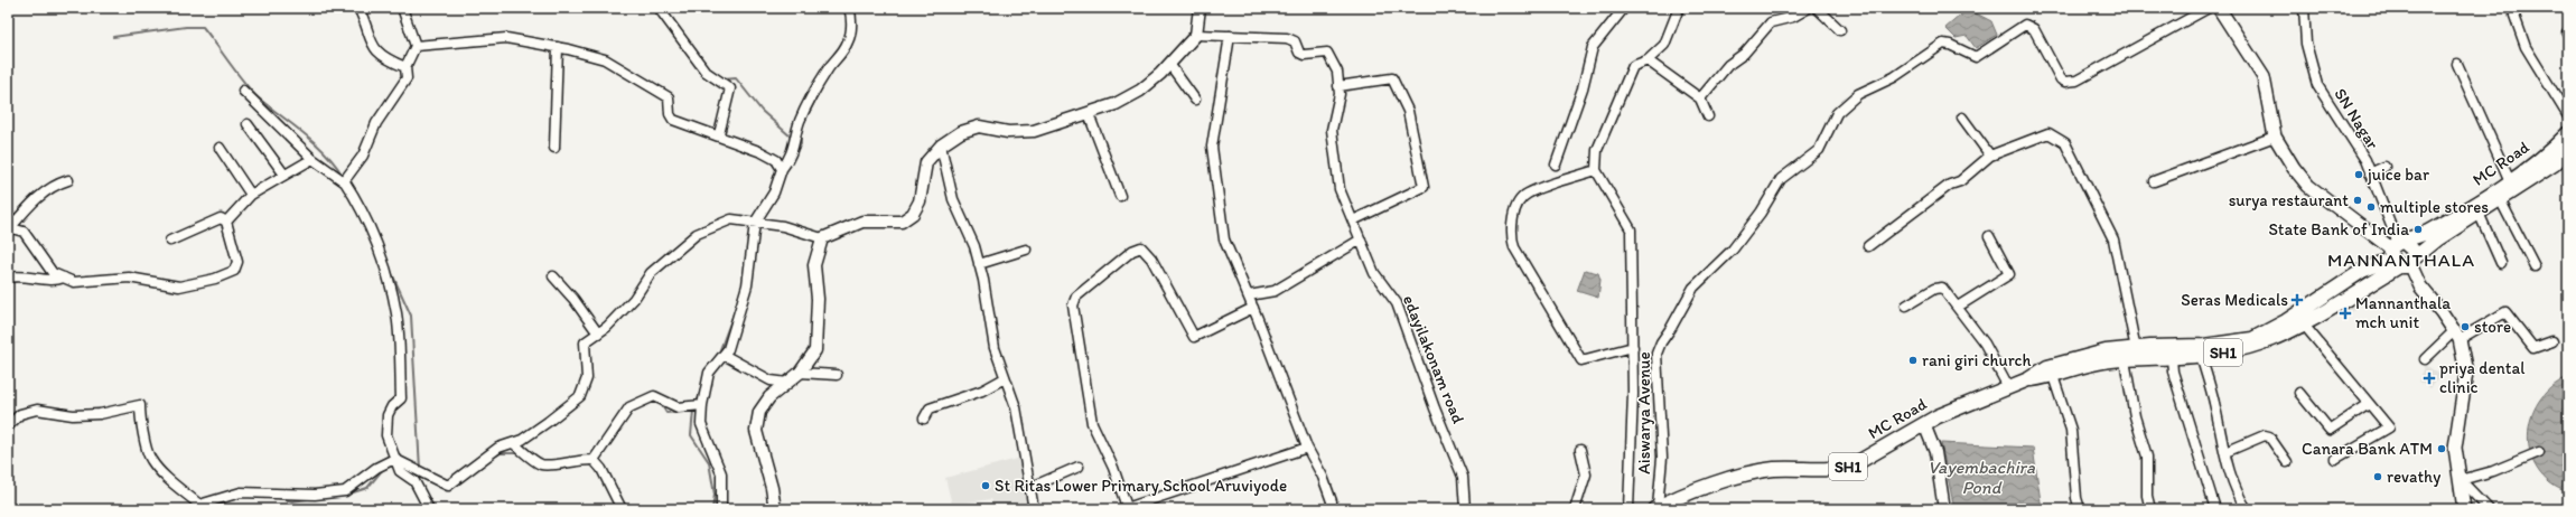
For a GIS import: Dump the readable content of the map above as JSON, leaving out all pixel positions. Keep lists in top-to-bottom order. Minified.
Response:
{"streets":{"main road":["MC Road","SH1"],"street":["SN Nagar","edayilakonam road","Aiswarya Avenue"]},"crossings":[["SN Nagar","MC Road"],["MC Road","Aiswarya Avenue"]],"districts":["MANNANTHALA"],"water":["Vayembachira Pond"],"places":{"other":["juice bar","surya restaurant","multiple stores","State Bank of India","store","rani giri church","Canara Bank ATM","revathy","St Ritas Lower Primary School Aruviyode"],"health":["Seras Medicals","Mannanthala mch unit","priya dental clinic"]}}
